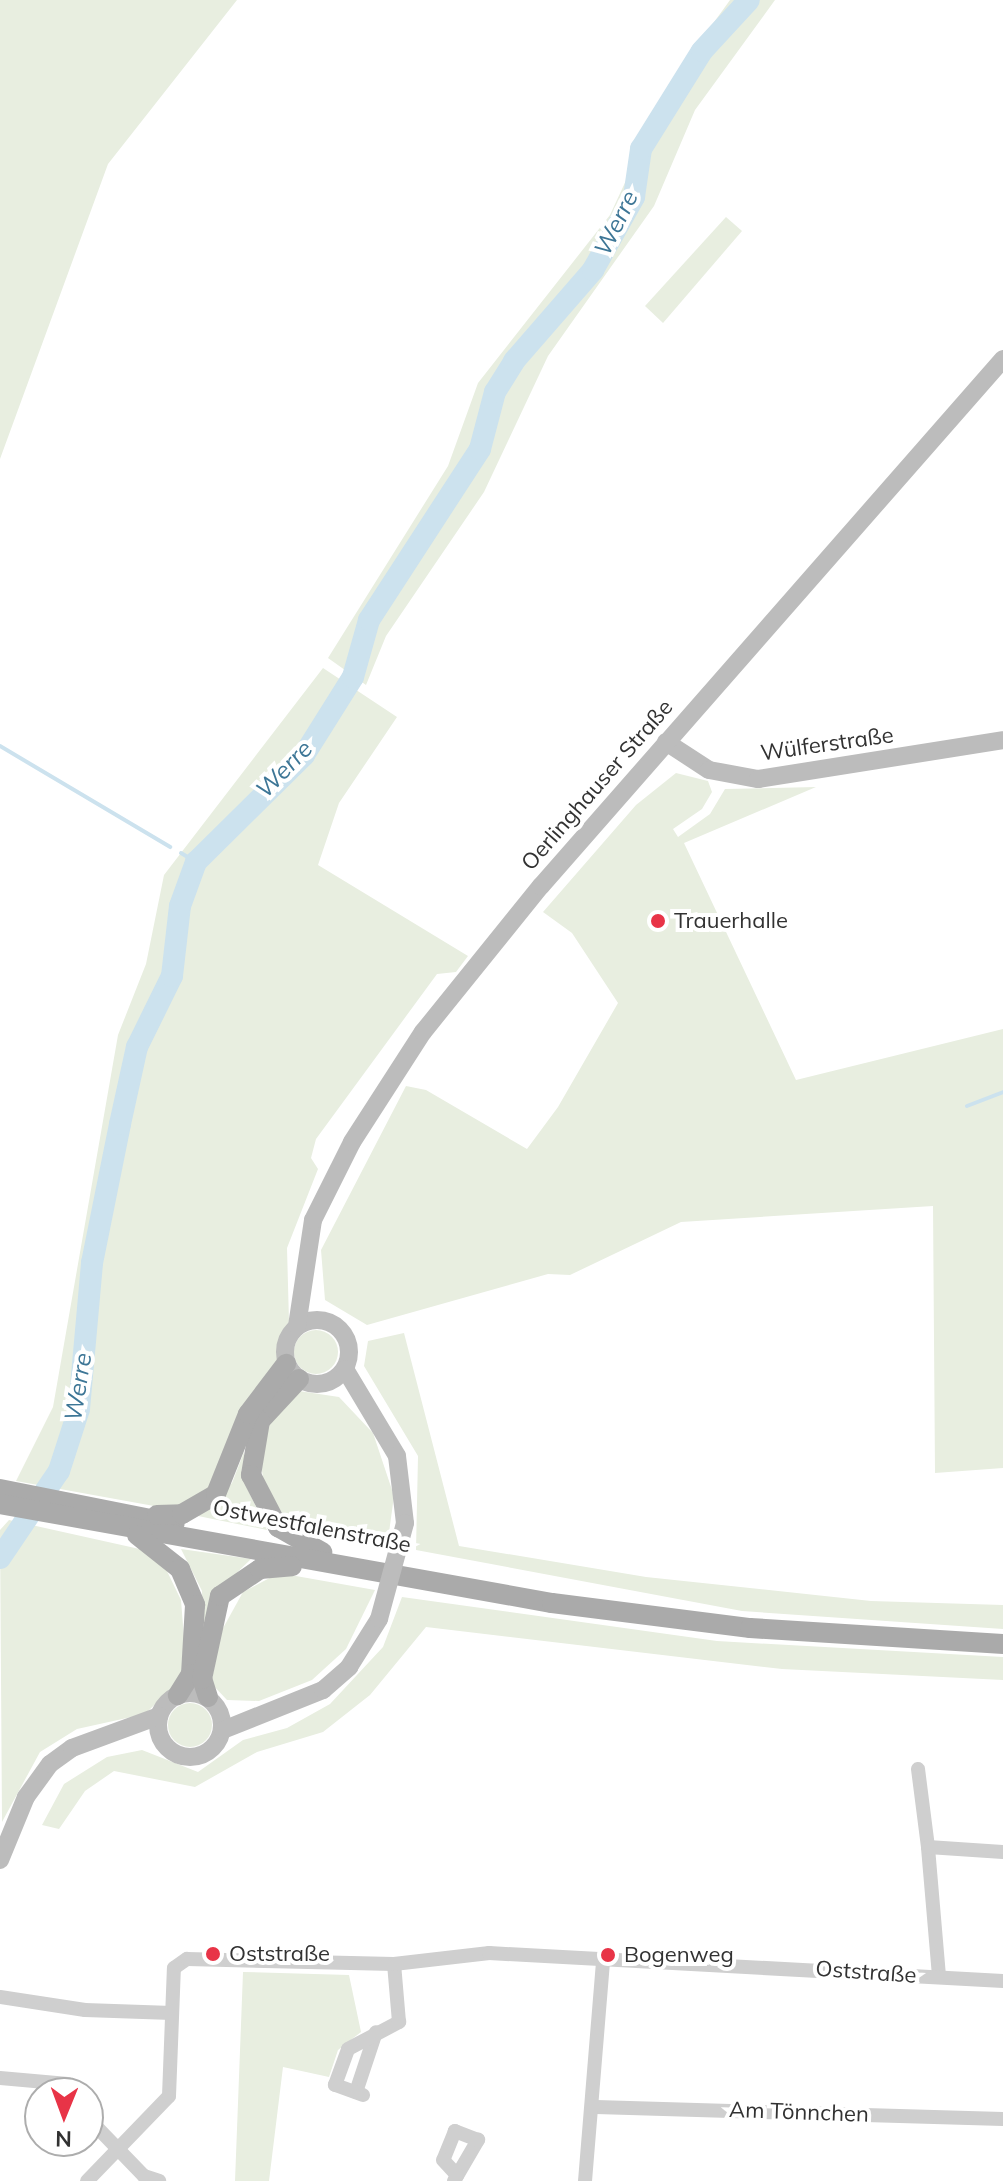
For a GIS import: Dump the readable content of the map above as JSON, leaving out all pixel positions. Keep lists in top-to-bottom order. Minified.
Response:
{"streets":{"main road":["Wülferstraße","Oerlinghauser Straße","Ostwestfalenstraße"],"street":["Oststraße","Am Tönnchen"]},"crossings":[["Wülferstraße","Oerlinghauser Straße"]],"water":["Werre"],"places":["Trauerhalle","Oststraße","Bogenweg"],"north":"bottom"}
